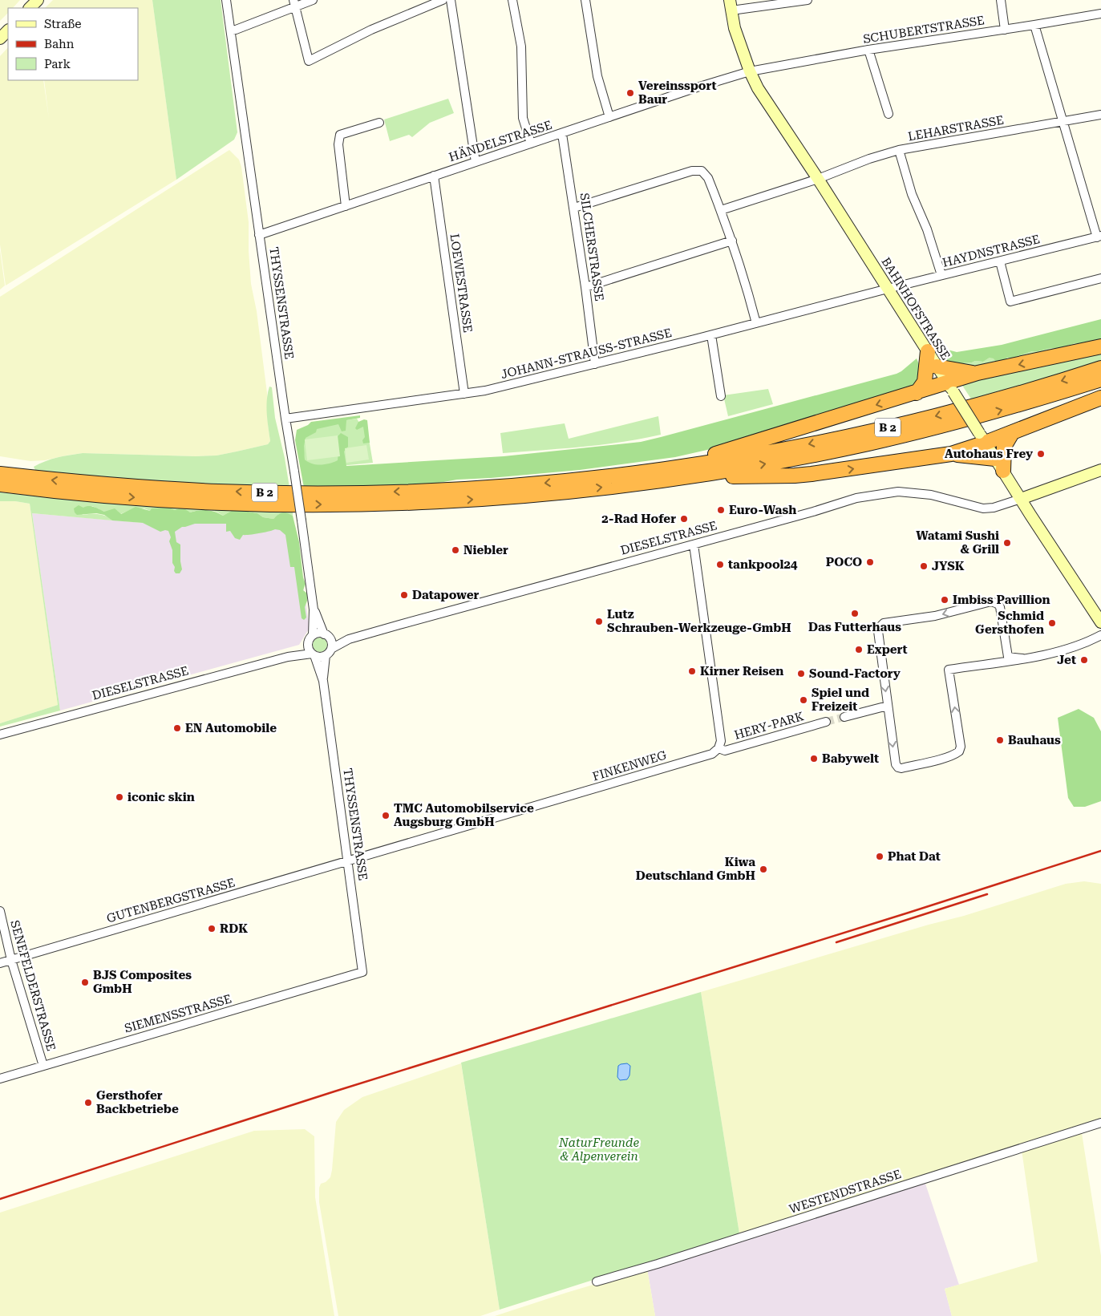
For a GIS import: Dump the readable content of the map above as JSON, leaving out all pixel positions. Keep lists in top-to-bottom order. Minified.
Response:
{"streets":{"highway":["B 2"],"main road":["BAHNHOFSTRASSE"],"street":["SCHUBERTSTRASSE","LEHARSTRASSE","HÄNDELSTRASSE","SILCHERSTRASSE","HAYDNSTRASSE","LOEWESTRASSE","THYSSENSTRASSE","JOHANN-STRAUSS-STRASSE","DIESELSTRASSE","HERY-PARK","FINKENWEG","GUTENBERGSTRASSE","SENEFELDERSTRASSE","SIEMENSSTRASSE","WESTENDSTRASSE"]},"crossings":[["SCHUBERTSTRASSE","HÄNDELSTRASSE"],["SCHUBERTSTRASSE","BAHNHOFSTRASSE"],["LEHARSTRASSE","BAHNHOFSTRASSE"],["HÄNDELSTRASSE","SILCHERSTRASSE"],["HÄNDELSTRASSE","LOEWESTRASSE"],["HÄNDELSTRASSE","THYSSENSTRASSE"],["HÄNDELSTRASSE","BAHNHOFSTRASSE"],["SILCHERSTRASSE","JOHANN-STRAUSS-STRASSE"],["HAYDNSTRASSE","BAHNHOFSTRASSE"],["HAYDNSTRASSE","JOHANN-STRAUSS-STRASSE"],["LOEWESTRASSE","JOHANN-STRAUSS-STRASSE"],["THYSSENSTRASSE","JOHANN-STRAUSS-STRASSE"],["THYSSENSTRASSE","DIESELSTRASSE"],["THYSSENSTRASSE","FINKENWEG"],["THYSSENSTRASSE","GUTENBERGSTRASSE"],["THYSSENSTRASSE","SIEMENSSTRASSE"],["BAHNHOFSTRASSE","JOHANN-STRAUSS-STRASSE"],["BAHNHOFSTRASSE","DIESELSTRASSE"],["HERY-PARK","FINKENWEG"],["FINKENWEG","GUTENBERGSTRASSE"],["GUTENBERGSTRASSE","SENEFELDERSTRASSE"],["SENEFELDERSTRASSE","SIEMENSSTRASSE"]],"parks":["NaturFreunde & Alpenverein"],"places":["Vereinssport Baur","Autohaus Frey","Euro-Wash","2-Rad Hofer","Watami Sushi & Grill","Niebler","POCO","tankpool24","JYSK","Datapower","Imbiss Pavillion","Das Futterhaus","Lutz Schrauben-Werkzeuge-GmbH","Schmid Gersthofen","Expert","Jet","Kirner Reisen","Sound-Factory","Spiel und Freizeit","EN Automobile","Bauhaus","Babywelt","iconic skin","TMC Automobilservice Augsburg GmbH","Phat Dat","Kiwa Deutschland GmbH","RDK","BJS Composites GmbH","Gersthofer Backbetriebe"],"legend":["Straße","Bahn","Park"]}
